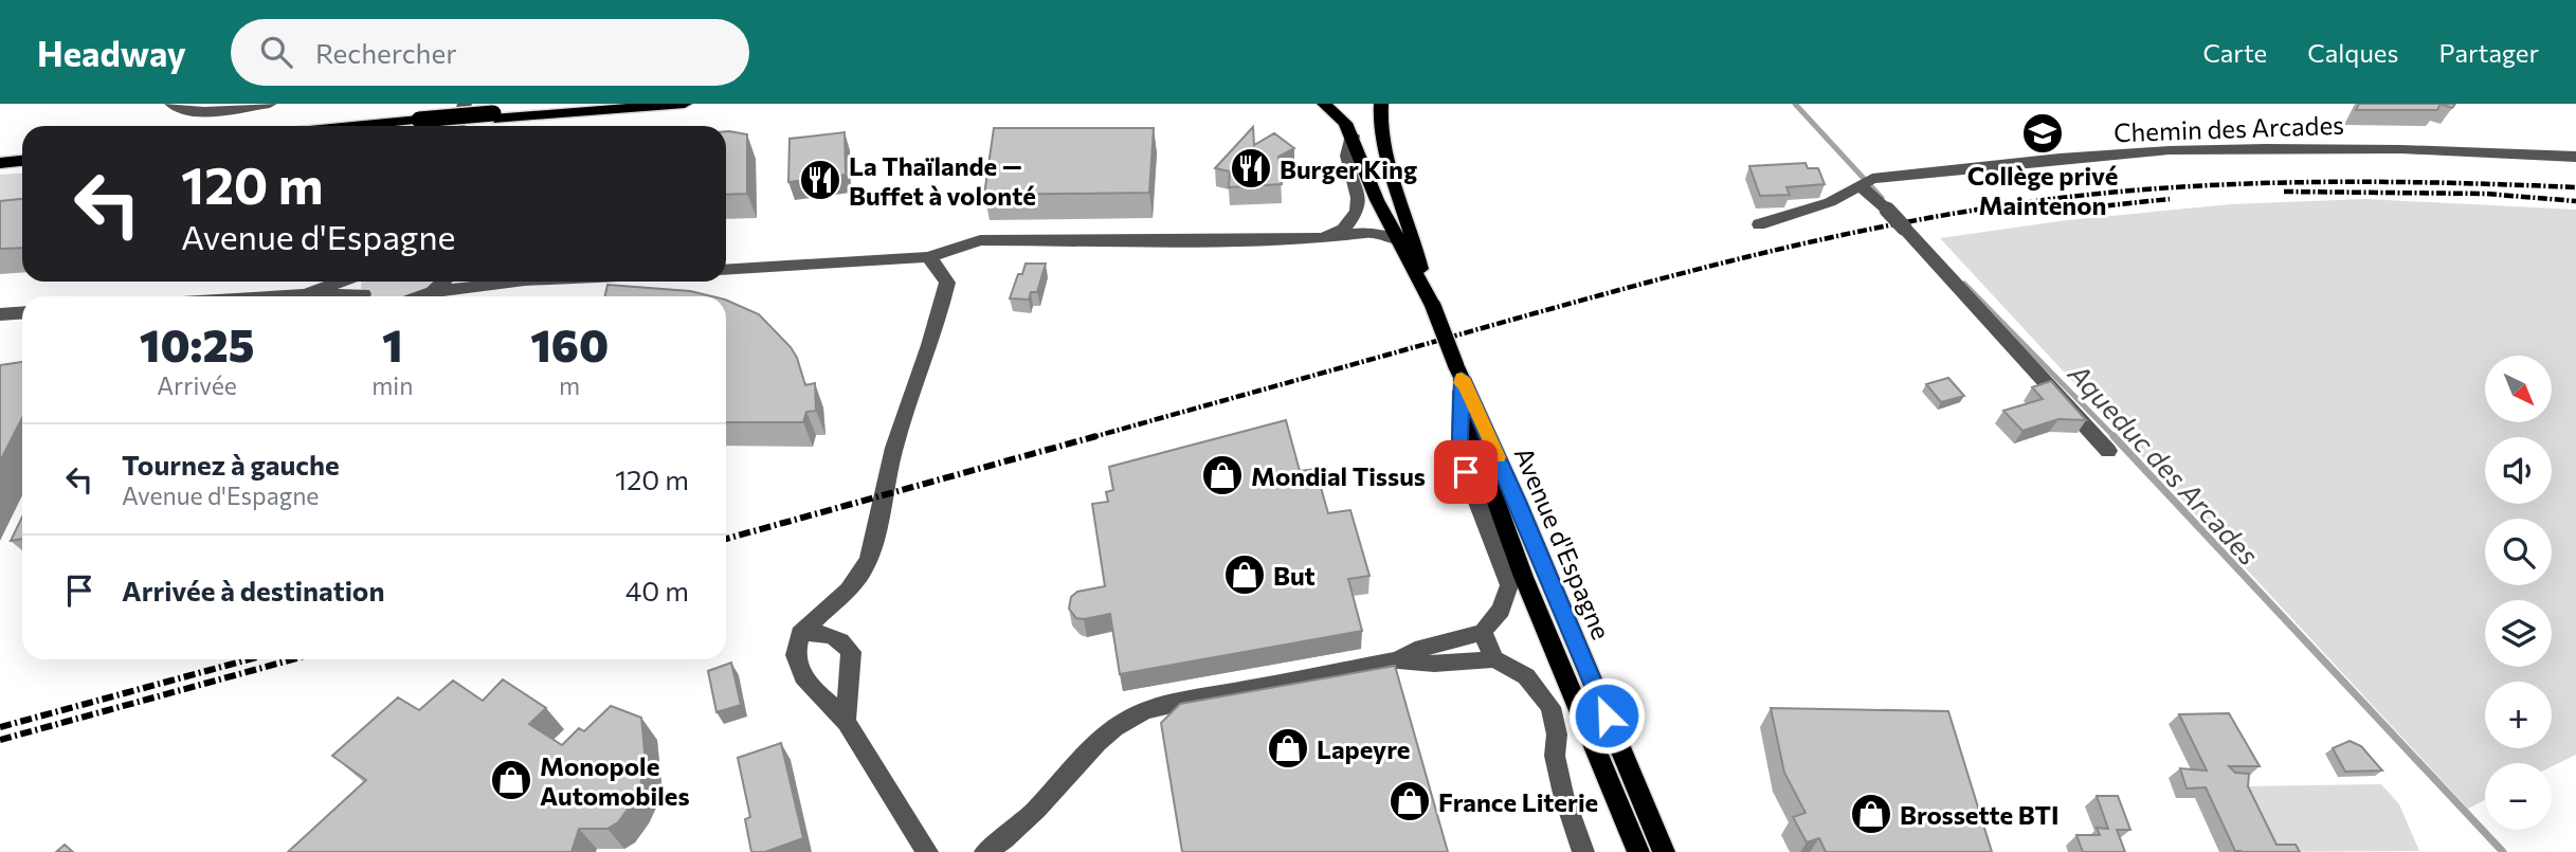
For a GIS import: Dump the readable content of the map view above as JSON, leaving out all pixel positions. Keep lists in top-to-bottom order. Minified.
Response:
{"streets":{"main road":["Avenue d'Espagne"],"street":["Chemin des Arcades"]},"water":["Aqueduc des Arcades"],"places":{"school or university":["Collège privé Maintenon"],"restaurant":["Burger King","La Thaïlande — Buffet à volonté"],"shop":["Mondial Tissus","But","Lapeyre","Monopole Automobiles","France Literie","Brossette BTI"]},"north":"bottom right","page":{"header":"Headway","search":"Rechercher","nav":["Carte","Calques","Partager"],"turn":["120 m","Avenue d'Espagne"],"eta":["10:25","Arrivée","1","min","160","m"],"map_buttons":["+","−"],"list":[{"name":"Tournez à gauche","note":"Avenue d'Espagne","value":"120 m"},{"name":"Arrivée à destination","value":"40 m"}]}}
